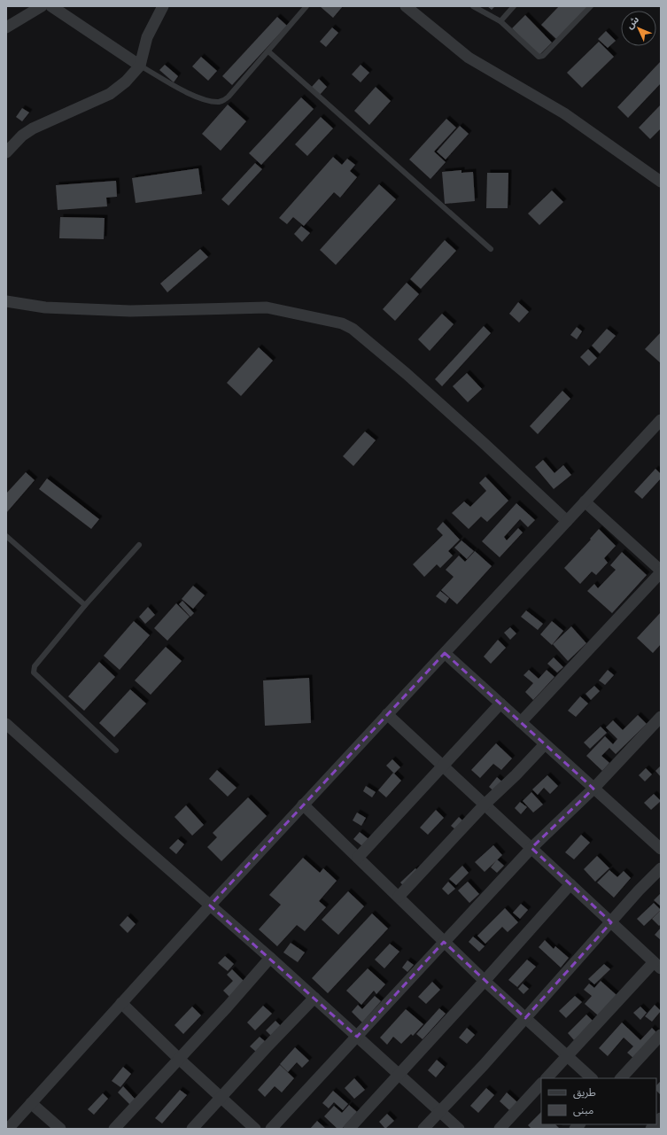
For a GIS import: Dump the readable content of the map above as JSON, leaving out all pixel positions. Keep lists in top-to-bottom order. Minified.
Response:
{"legend":["طريق","مبنى"],"north":"top left"}
